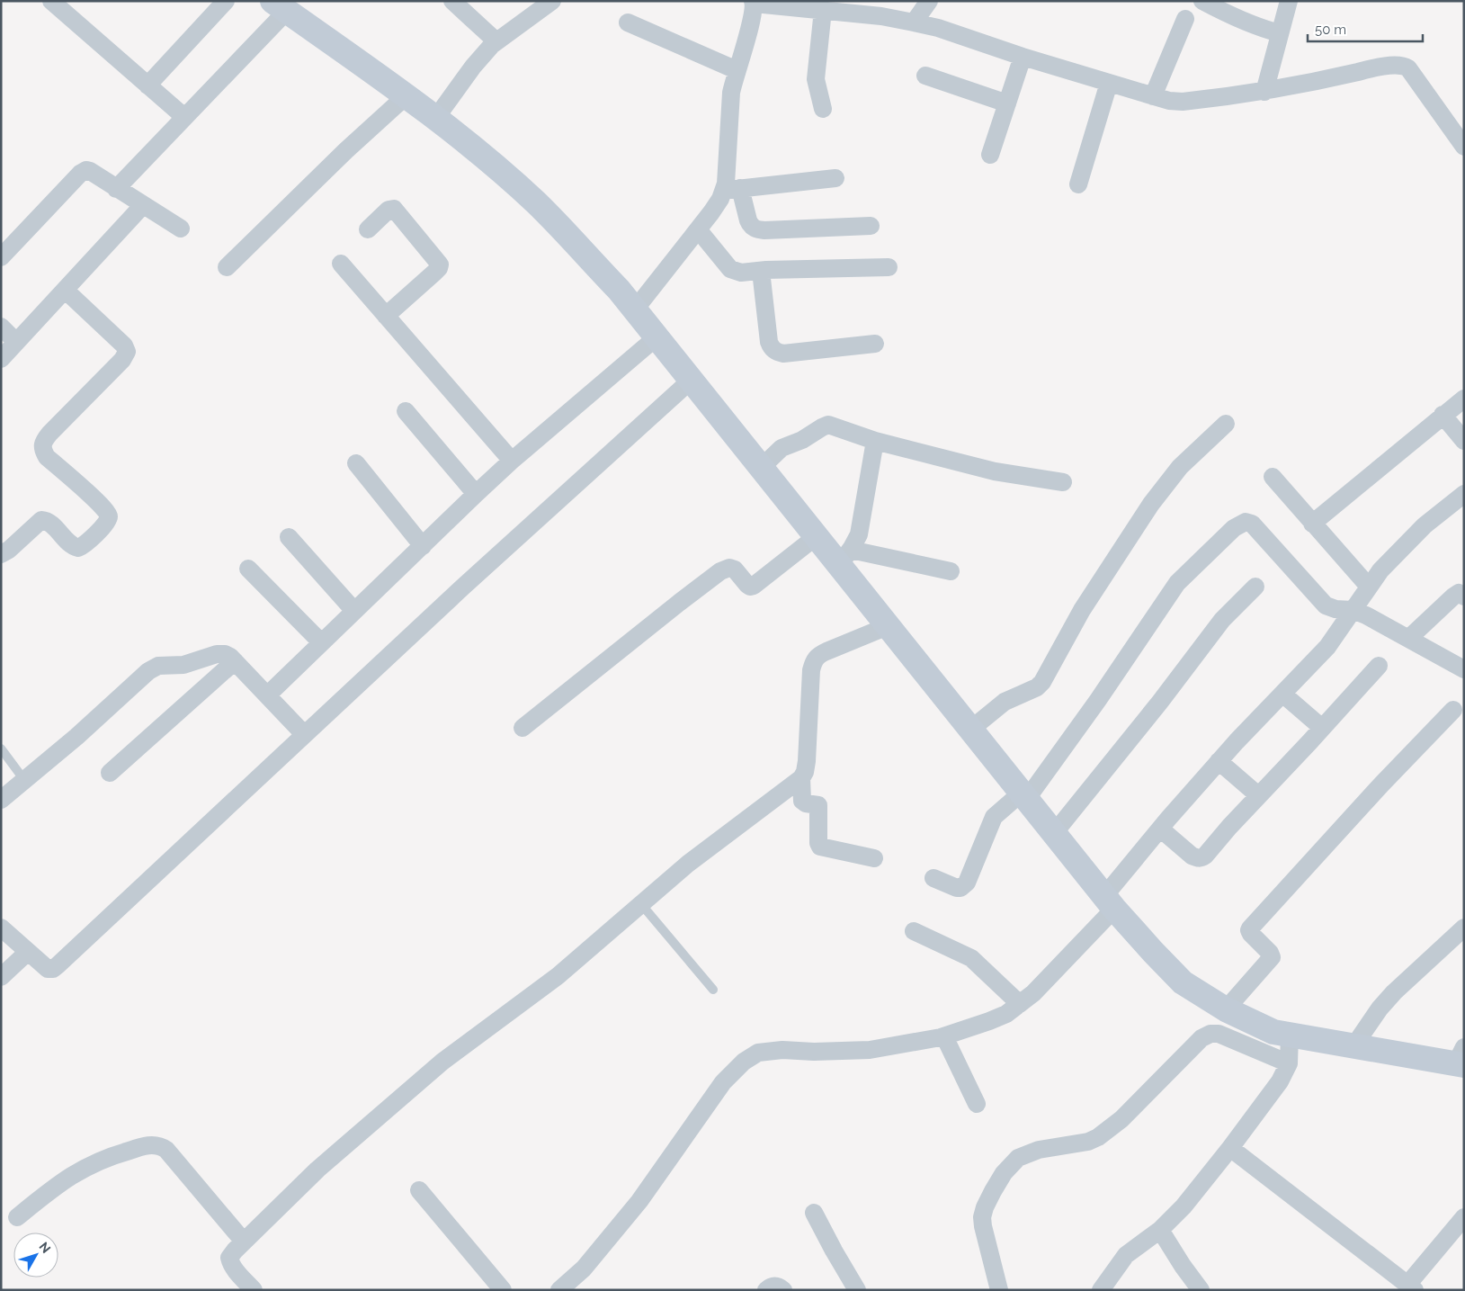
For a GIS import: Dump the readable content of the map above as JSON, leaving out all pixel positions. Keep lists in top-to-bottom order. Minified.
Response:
{"scale_bar":"50 m","north":"top right"}
